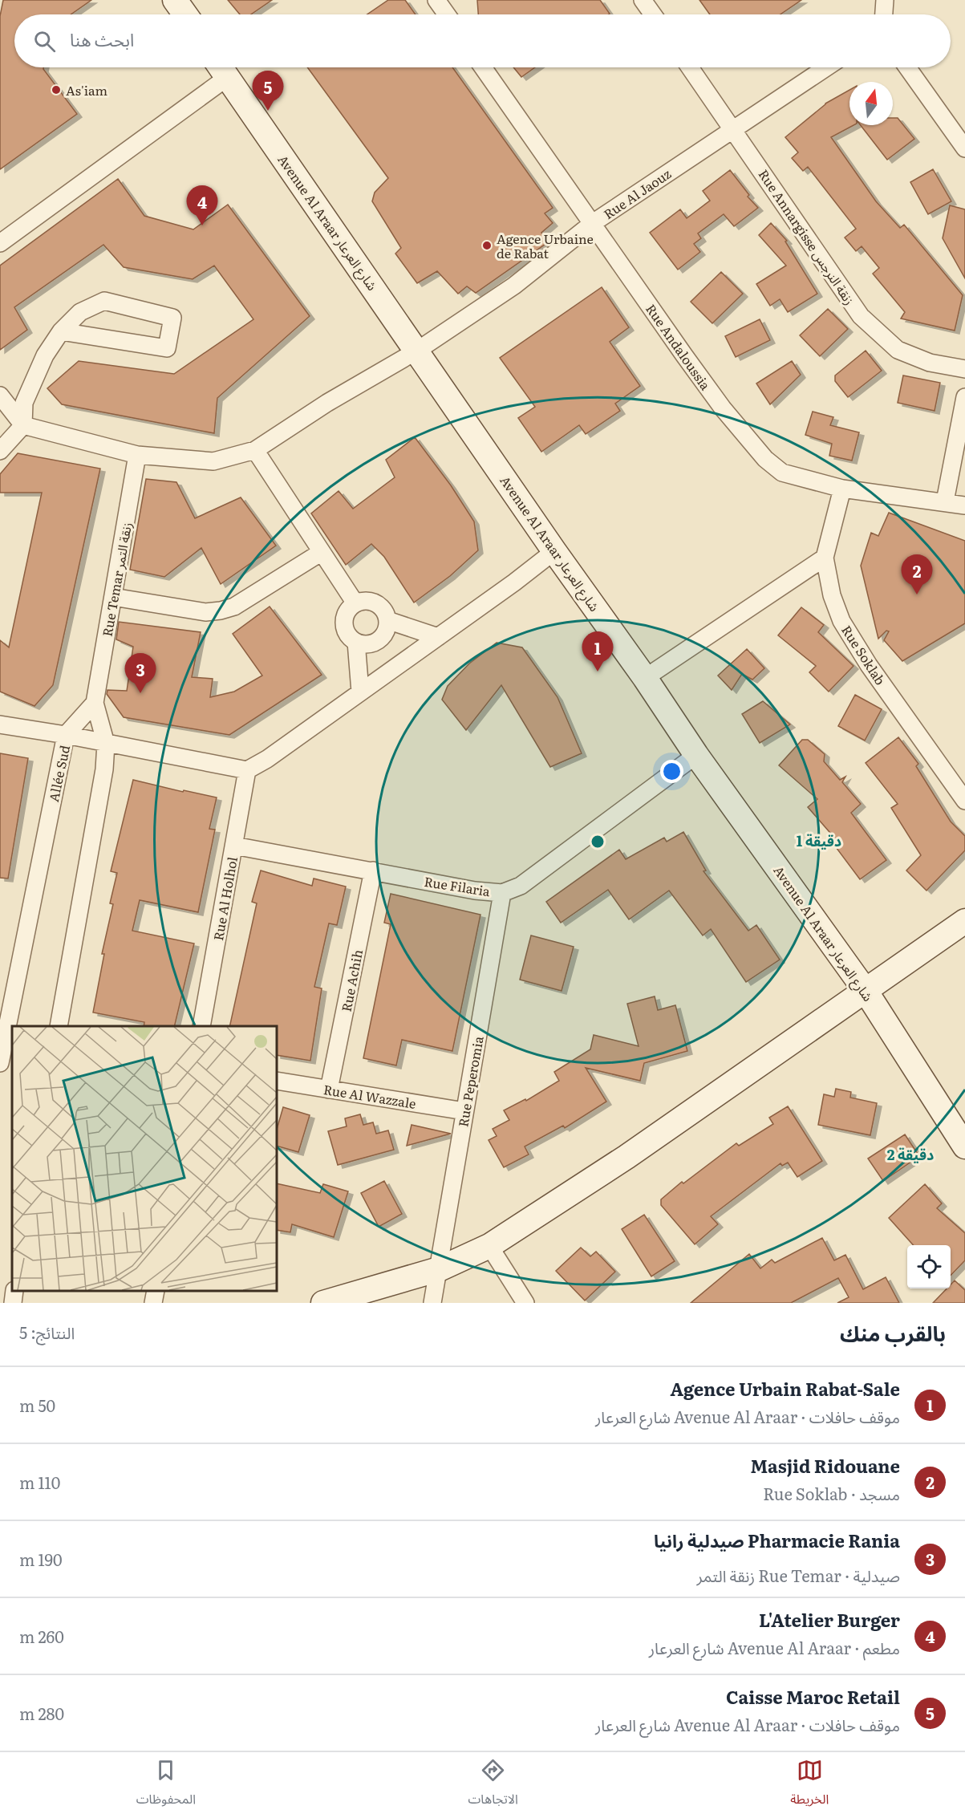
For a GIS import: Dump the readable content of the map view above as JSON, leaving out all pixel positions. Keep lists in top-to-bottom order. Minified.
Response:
{"streets":{"street":["Rue Al Jaouz","Avenue Al Araar شارع العرعار","Rue Annargisse زنقة النرجس","Rue Andaloussia","Rue Temar زنقة التمر","Rue Soklab","Allée Sud","Rue Filaria","Rue Al Holhol","Rue Achih","Rue Peperomia","Rue Al Wazzale"]},"crossings":[["Rue Al Jaouz","Avenue Al Araar شارع العرعار"],["Rue Al Jaouz","Rue Annargisse زنقة النرجس"],["Rue Al Jaouz","Rue Andaloussia"],["Rue Al Jaouz","Rue Temar زنقة التمر"],["Avenue Al Araar شارع العرعار","Rue Filaria"],["Rue Andaloussia","Rue Soklab"],["Rue Temar زنقة التمر","Allée Sud"],["Rue Filaria","Rue Al Holhol"],["Rue Filaria","Rue Achih"],["Rue Filaria","Rue Peperomia"],["Rue Achih","Rue Al Wazzale"],["Rue Peperomia","Rue Al Wazzale"]],"places":["As'iam","Agence Urbaine de Rabat"],"north":"top","page":{"search":"ابحث هنا","pins":["5","4","2","1","3"],"heading":["بالقرب منك","النتائج: 5"],"list":[{"mark":"1","name":"Agence Urbain Rabat-Sale","note":"موقف حافلات · Avenue Al Araar شارع العرعار","value":"50 m"},{"mark":"2","name":"Masjid Ridouane","note":"مسجد · Rue Soklab","value":"110 m"},{"mark":"3","name":"Pharmacie Rania صيدلية رانيا","note":"صيدلية · Rue Temar زنقة التمر","value":"190 m"},{"mark":"4","name":"L'Atelier Burger","note":"مطعم · Avenue Al Araar شارع العرعار","value":"260 m"},{"mark":"5","name":"Caisse Maroc Retail","note":"موقف حافلات · Avenue Al Araar شارع العرعار","value":"280 m"}],"nav":["الخريطة","الاتجاهات","المحفوظات"]},"rings":["1 دقيقة","2 دقيقة"]}
